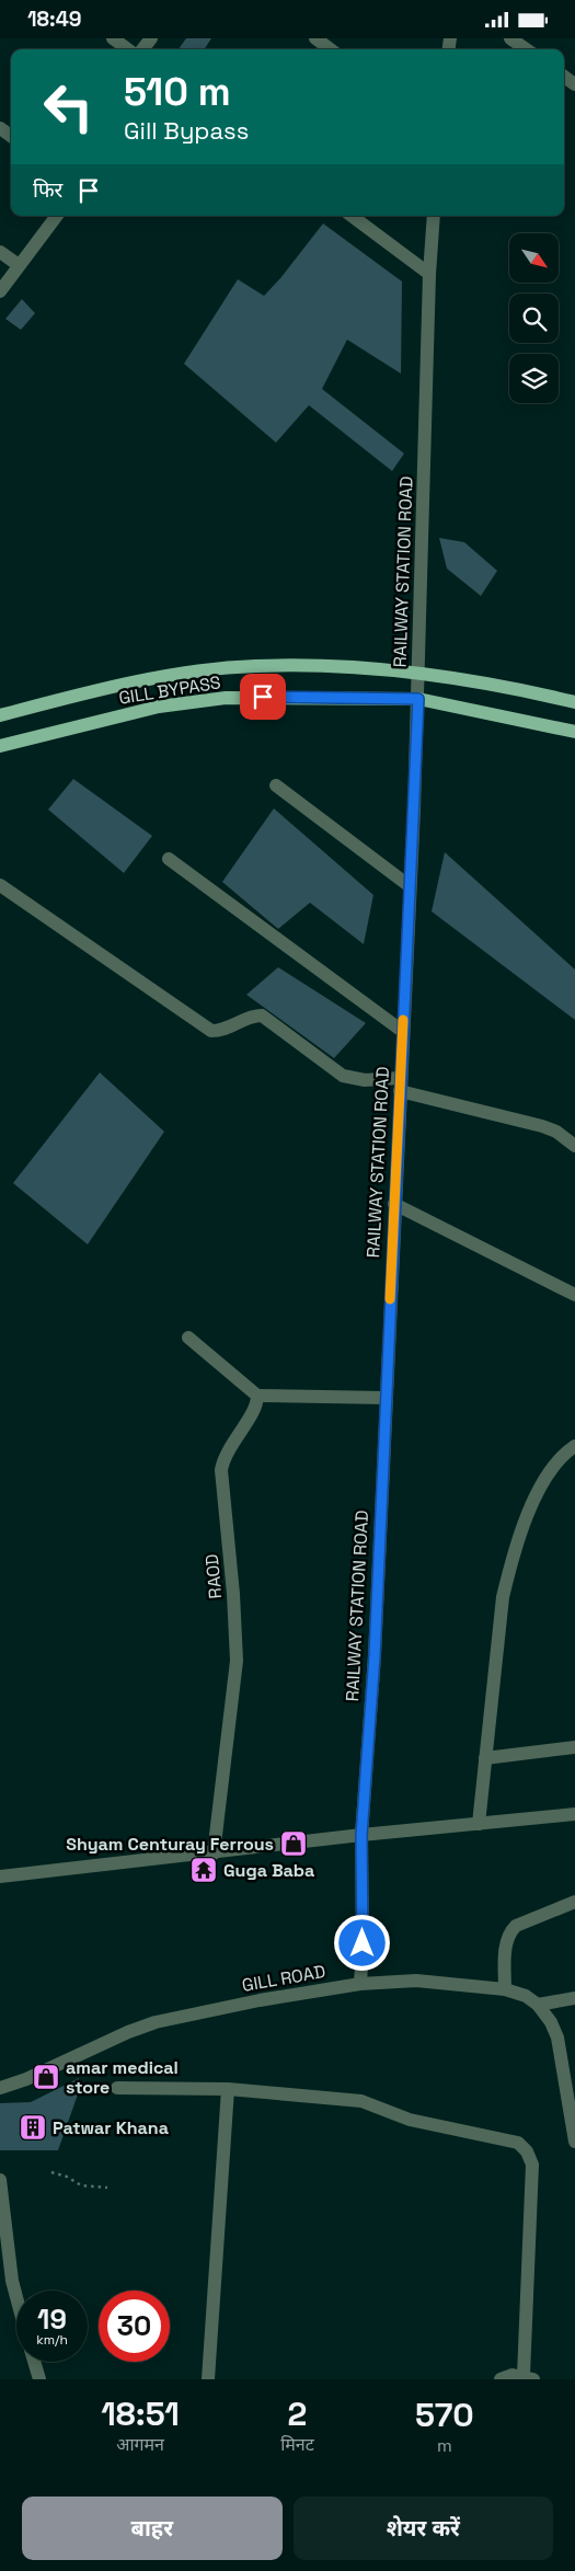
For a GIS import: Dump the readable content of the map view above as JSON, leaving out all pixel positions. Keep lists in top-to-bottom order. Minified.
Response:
{"streets":{"main road":["GILL BYPASS"],"street":["RAILWAY STATION ROAD","RAOD","GILL ROAD"]},"crossings":[["RAILWAY STATION ROAD","GILL BYPASS"],["RAILWAY STATION ROAD","GILL ROAD"]],"places":{"shop":["Shyam Centuray Ferrous","amar medical store"],"temple":["Guga Baba"],"building":["Patwar Khana"]},"north":"bottom right","page":{"status":"18:49","turn":["510 m","Gill Bypass"],"then":"फिर","speed":"19 km/h","limit":"30","eta":["18:51","आगमन","2","मिनट","570","m"],"buttons":["बाहर","शेयर करें"]}}
